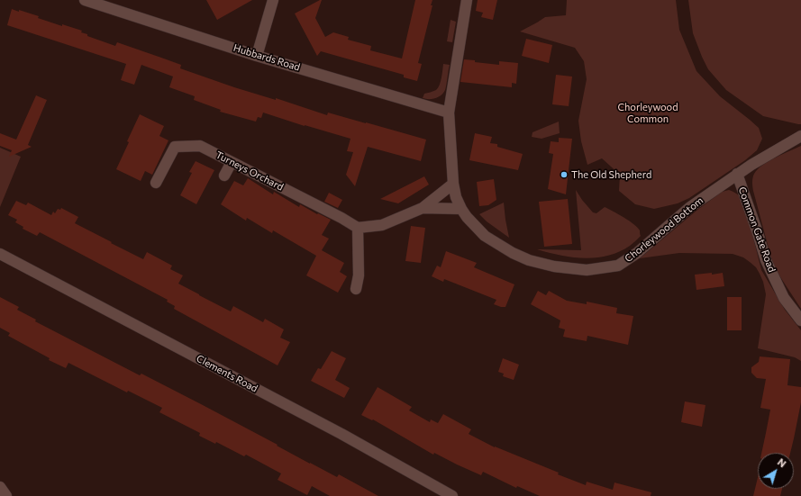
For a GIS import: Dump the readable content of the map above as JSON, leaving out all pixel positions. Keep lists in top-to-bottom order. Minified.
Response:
{"streets":{"street":["Hubbards Road","Turneys Orchard","Chorleywood Bottom","Common Gate Road","Clements Road"]},"crossings":[["Hubbards Road","Chorleywood Bottom"],["Chorleywood Bottom","Common Gate Road"]],"parks":["Chorleywood Common"],"places":["The Old Shepherd"],"north":"top right"}
